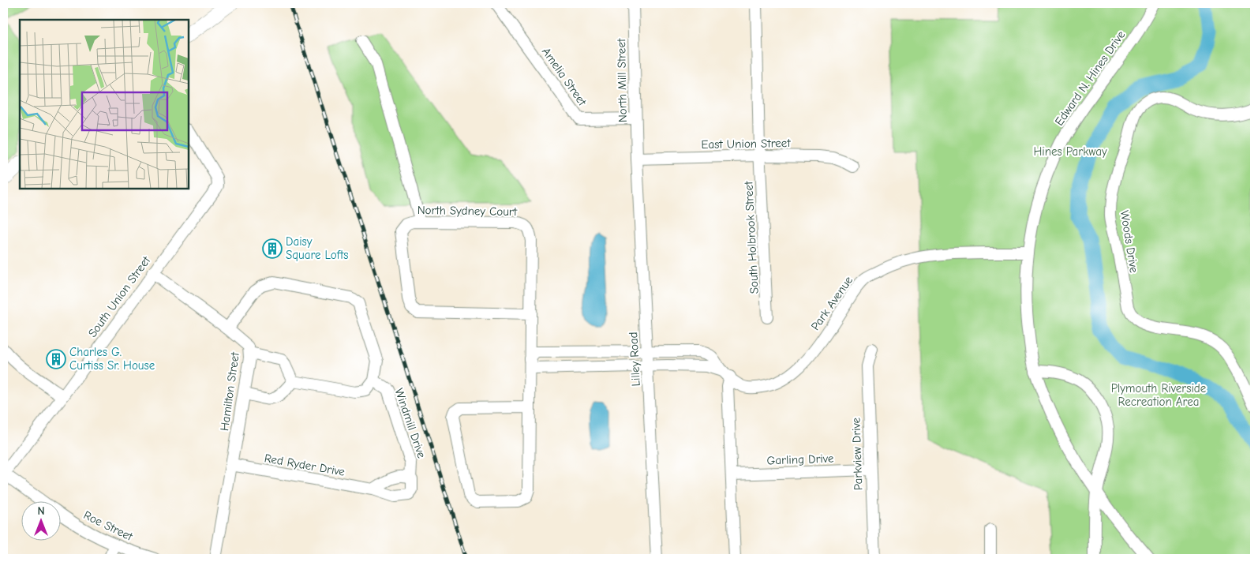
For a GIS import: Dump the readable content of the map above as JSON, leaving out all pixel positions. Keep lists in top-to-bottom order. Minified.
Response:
{"streets":{"street":["Amelia Street","Edward N. Hines Drive","North Mill Street","East Union Street","North Sydney Court","South Holbrook Street","Woods Drive","South Union Street","Park Avenue","Lilley Road","Hamilton Street","Windmill Drive","Parkview Drive","Garling Drive","Red Ryder Drive","Roe Street"]},"crossings":[["Amelia Street","North Mill Street"],["Edward N. Hines Drive","Park Avenue"],["North Mill Street","East Union Street"],["North Mill Street","Lilley Road"],["East Union Street","South Holbrook Street"],["East Union Street","Lilley Road"],["South Union Street","Hamilton Street"],["South Union Street","Roe Street"],["Hamilton Street","Red Ryder Drive"],["Windmill Drive","Red Ryder Drive"],["Parkview Drive","Garling Drive"]],"parks":["Hines Parkway","Plymouth Riverside Recreation Area"],"places":{"building":["Daisy Square Lofts","Charles G. Curtiss Sr. House"]},"north":"top"}
